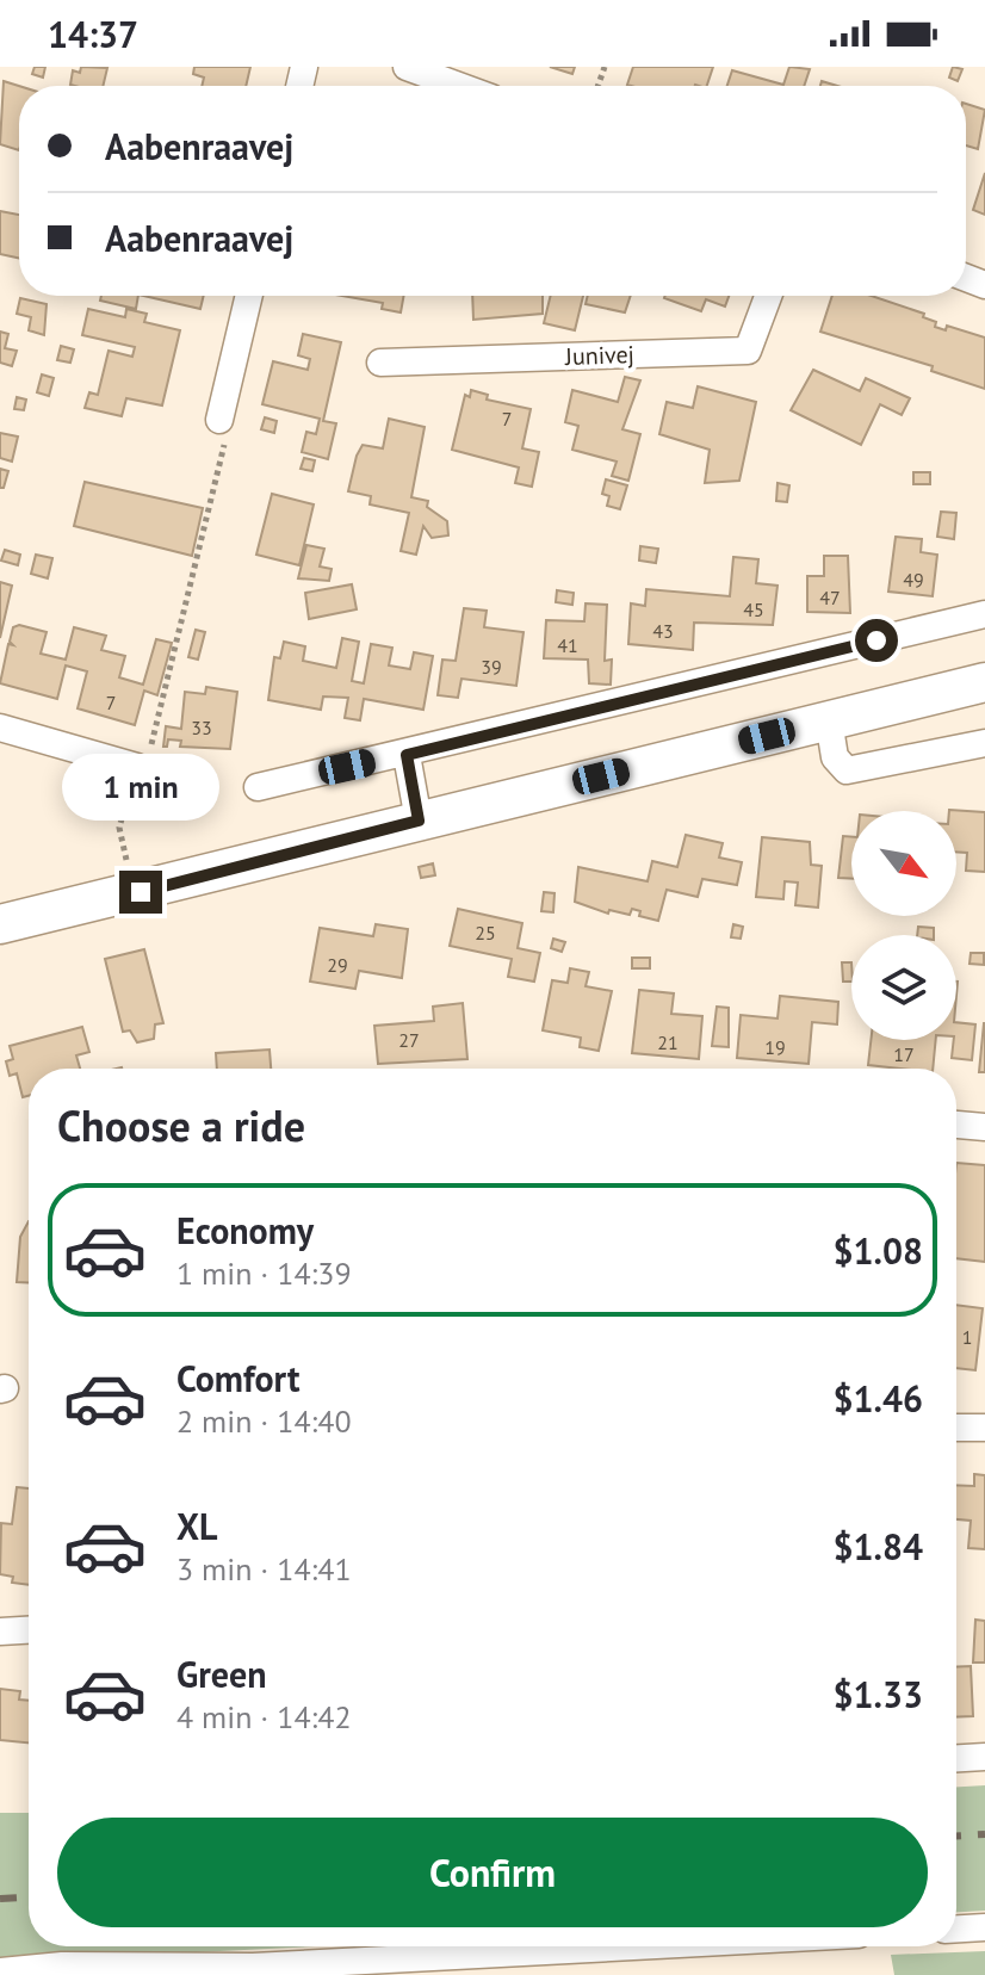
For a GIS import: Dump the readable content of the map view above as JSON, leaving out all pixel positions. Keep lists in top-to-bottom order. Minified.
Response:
{"streets":{"street":["Junivej"]},"house_numbers":["7","49","47","45","43","41","39","7","33","25","29","27","21","19","17","1"],"north":"bottom right","page":{"status":"14:37","banner":["Aabenraavej","Aabenraavej"],"bubble":"1 min","heading":"Choose a ride","list":[{"name":"Economy","note":"1 min · 14:39","value":"$1.08"},{"name":"Comfort","note":"2 min · 14:40","value":"$1.46"},{"name":"XL","note":"3 min · 14:41","value":"$1.84"},{"name":"Green","note":"4 min · 14:42","value":"$1.33"}],"buttons":"Confirm"}}
